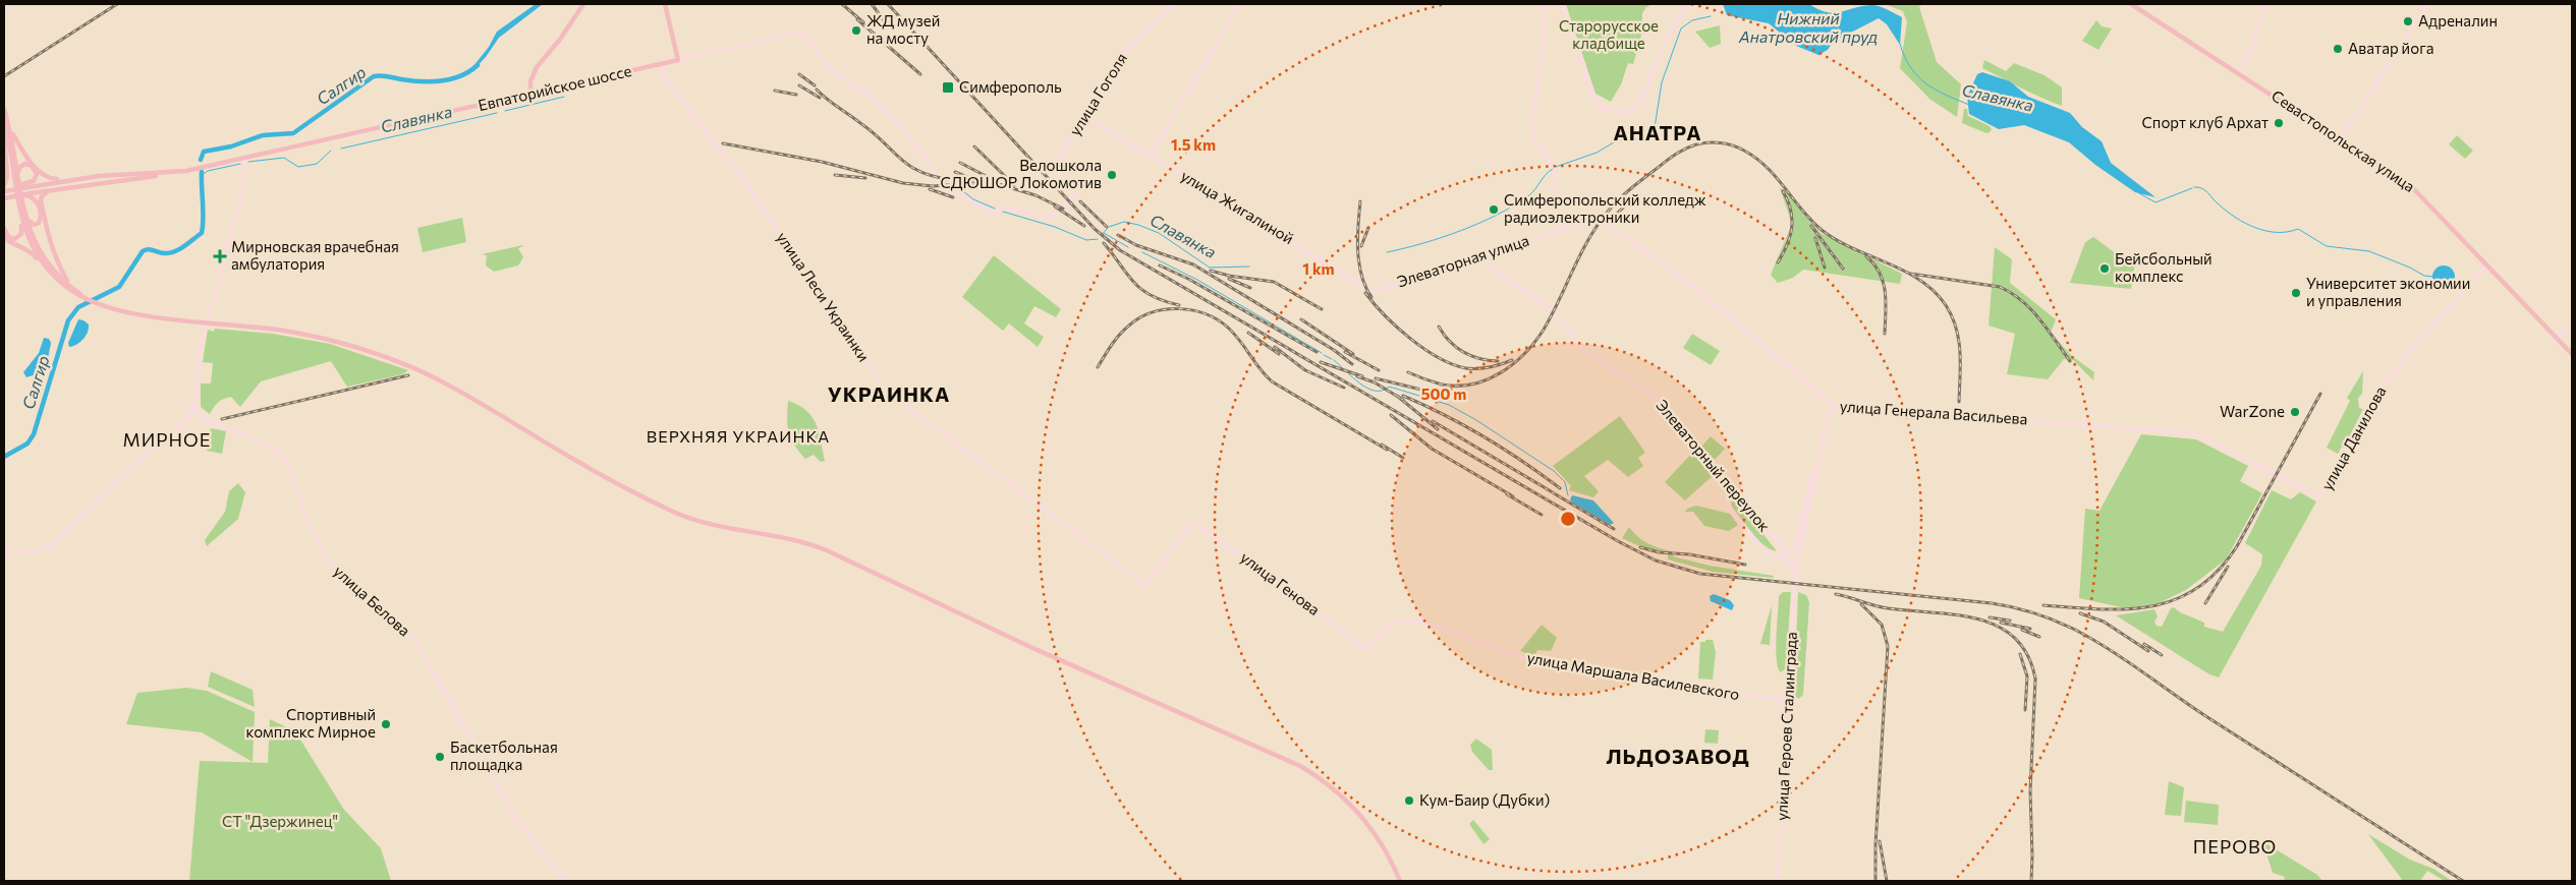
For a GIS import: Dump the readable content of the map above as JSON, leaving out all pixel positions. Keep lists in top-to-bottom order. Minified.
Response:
{"streets":{"main road":["Евпаторийское шоссе","улица Гоголя","Севастопольская улица","улица Жигалиной","Элеваторная улица","улица Леси Украинки","улица Генерала Васильева","улица Данилова","Элеваторный переулок","улица Генова","улица Белова","улица Маршала Василевского","улица Героев Сталинграда"]},"crossings":[["Евпаторийское шоссе","улица Гоголя"],["Евпаторийское шоссе","улица Леси Украинки"],["улица Гоголя","улица Жигалиной"],["Севастопольская улица","улица Данилова"],["улица Жигалиной","Элеваторная улица"],["Элеваторная улица","улица Генерала Васильева"],["Элеваторная улица","Элеваторный переулок"],["улица Леси Украинки","улица Генова"],["улица Генерала Васильева","улица Данилова"],["Элеваторный переулок","улица Героев Сталинграда"],["улица Генова","улица Маршала Василевского"]],"districts":["АНАТРА","УКРАИНКА","ВЕРХНЯЯ УКРАИНКА","МИРНОЕ","ЛЬДОЗАВОД","ПЕРОВО"],"water":["Нижний Анатровский пруд","Салгир","Славянка"],"parks":["Старорусское кладбище","СТ \"Дзержинец\""],"places":{"other":["Адреналин","ЖД музей на мосту","Аватар йога","Спорт клуб Архат","Велошкола СДЮШОР Локомотив","Симферопольский колледж радиоэлектроники","Бейсбольный комплекс","Университет экономии и управления","WarZone","Спортивный комплекс Мирное","Баскетбольная площадка","Кум-Баир (Дубки)"],"transit":["Симферополь"],"health":["Мирновская врачебная амбулатория"]},"rings":["1.5 km","1 km","500 m"]}
